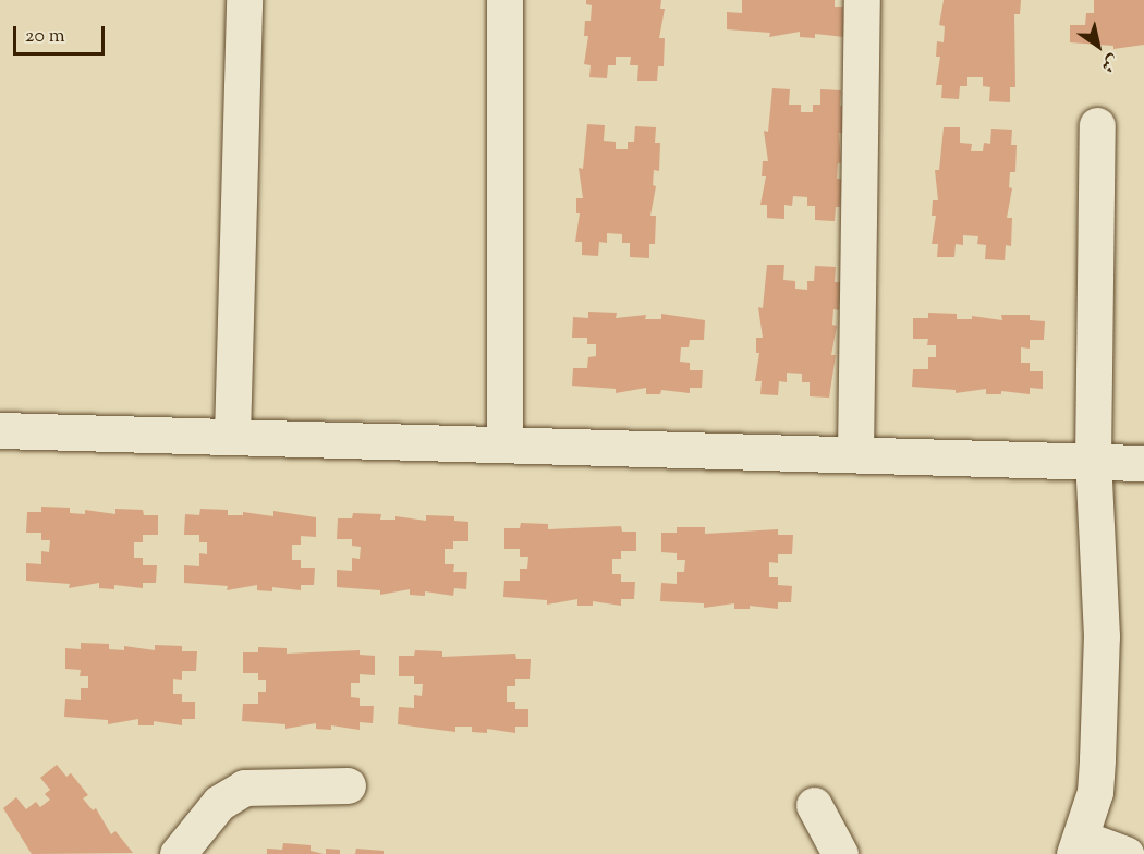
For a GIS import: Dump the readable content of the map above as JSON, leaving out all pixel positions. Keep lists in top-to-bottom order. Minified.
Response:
{"scale_bar":"20 m","north":"bottom right"}
